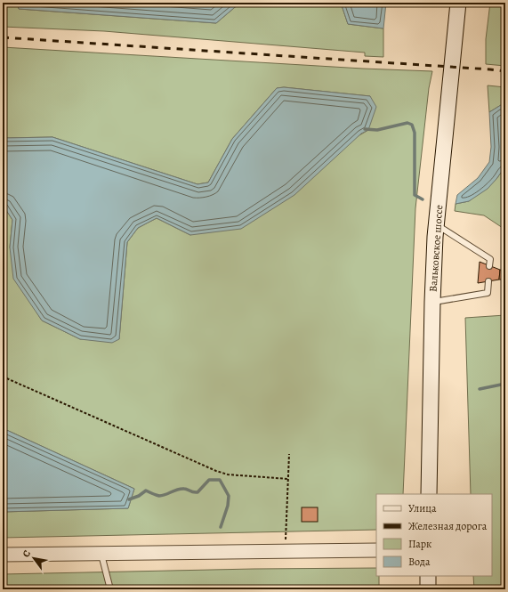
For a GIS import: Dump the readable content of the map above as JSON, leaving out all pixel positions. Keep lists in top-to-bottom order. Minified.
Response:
{"streets":{"main road":["Вальковское шоссе"]},"legend":["Улица","Железная дорога","Парк","Вода"],"north":"top left"}
